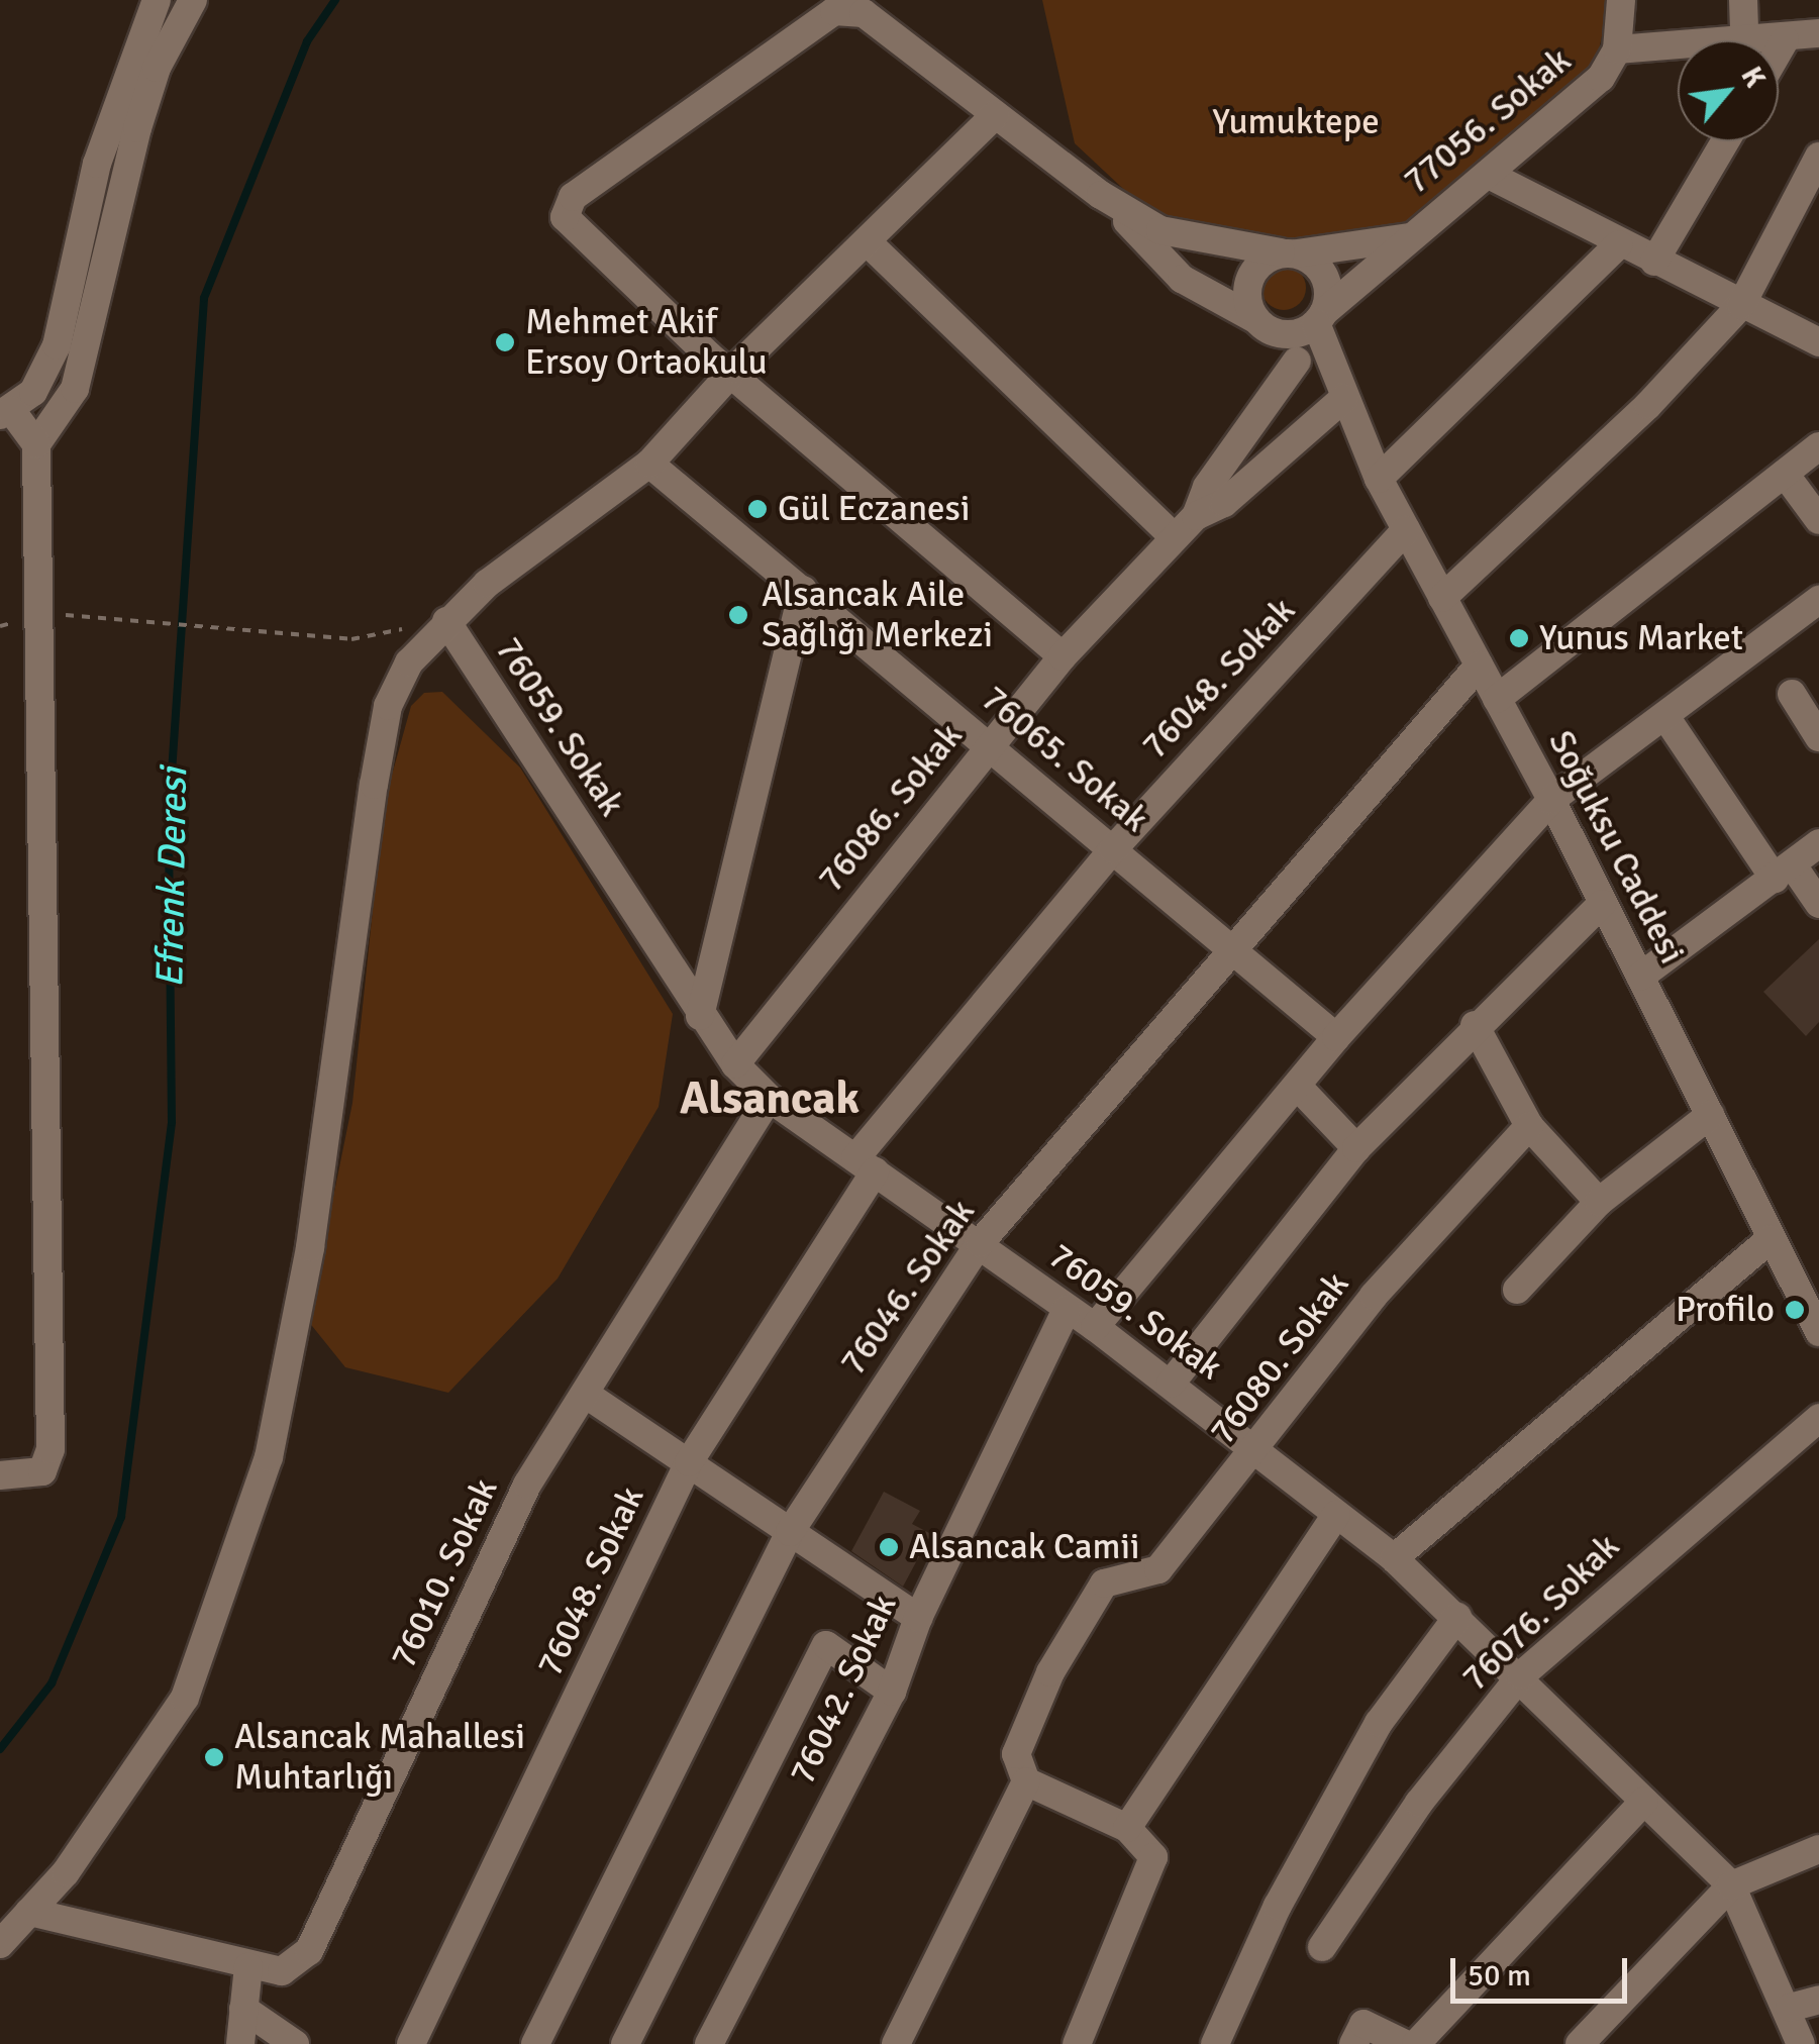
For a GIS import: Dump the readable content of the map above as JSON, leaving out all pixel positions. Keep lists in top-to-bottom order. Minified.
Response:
{"streets":{"street":["77056. Sokak","76048. Sokak","76059. Sokak","76065. Sokak","76086. Sokak","Soğuksu Caddesi","76046. Sokak","76080. Sokak","76010. Sokak","76076. Sokak","76042. Sokak"]},"crossings":[["77056. Sokak","76086. Sokak"],["77056. Sokak","Soğuksu Caddesi"],["76048. Sokak","76059. Sokak"],["76048. Sokak","76065. Sokak"],["76048. Sokak","Soğuksu Caddesi"],["76059. Sokak","76086. Sokak"],["76059. Sokak","76046. Sokak"],["76059. Sokak","76080. Sokak"],["76059. Sokak","76010. Sokak"],["76059. Sokak","76076. Sokak"],["76059. Sokak","76042. Sokak"],["76065. Sokak","76086. Sokak"],["76065. Sokak","76046. Sokak"],["76086. Sokak","Soğuksu Caddesi"],["Soğuksu Caddesi","76046. Sokak"]],"districts":["Alsancak"],"water":["Efrenk Deresi"],"parks":["Yumuktepe"],"places":["Mehmet Akif Ersoy Ortaokulu","Gül Eczanesi","Alsancak Aile Sağlığı Merkezi","Yunus Market","Profilo","Alsancak Camii","Alsancak Mahallesi Muhtarlığı"],"scale_bar":"50 m","north":"top right"}
